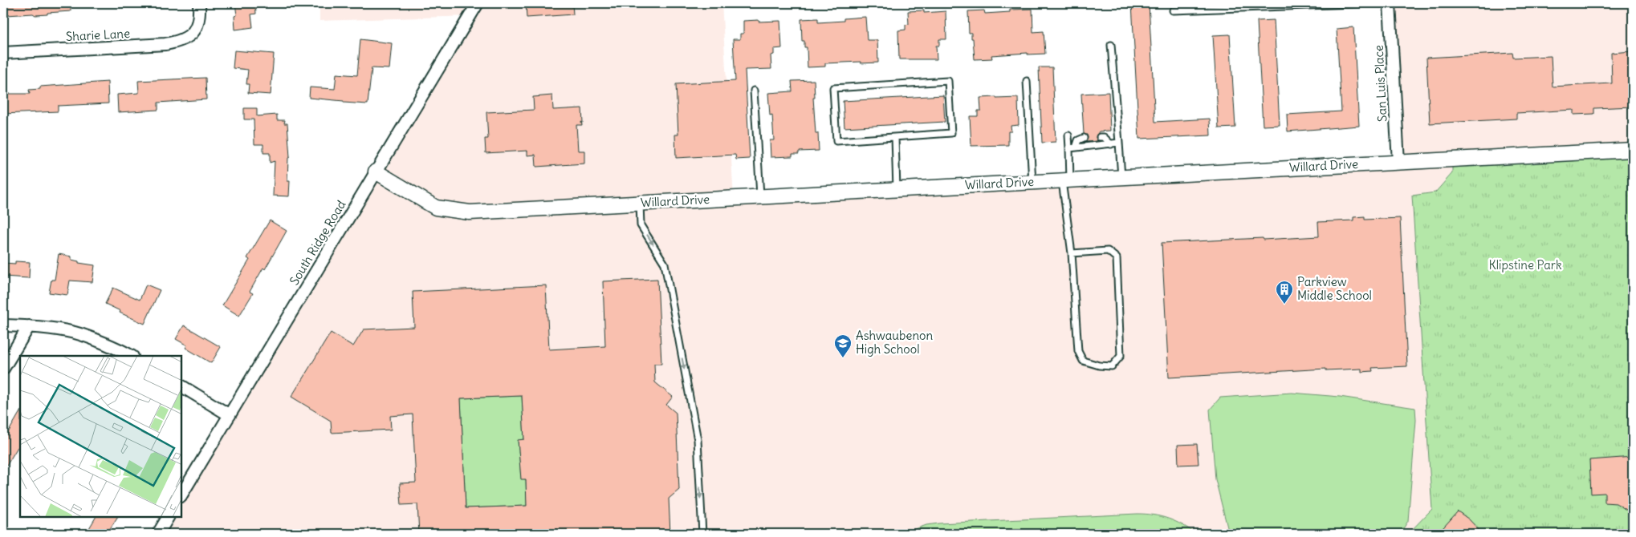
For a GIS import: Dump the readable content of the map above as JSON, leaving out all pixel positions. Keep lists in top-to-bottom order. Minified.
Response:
{"streets":{"street":["Sharie Lane","San Luis Place","Willard Drive","South Ridge Road"]},"crossings":[["San Luis Place","Willard Drive"],["Willard Drive","South Ridge Road"]],"parks":["Klipstine Park"],"places":{"building":["Parkview Middle School"],"school or university":["Ashwaubenon High School"]}}
